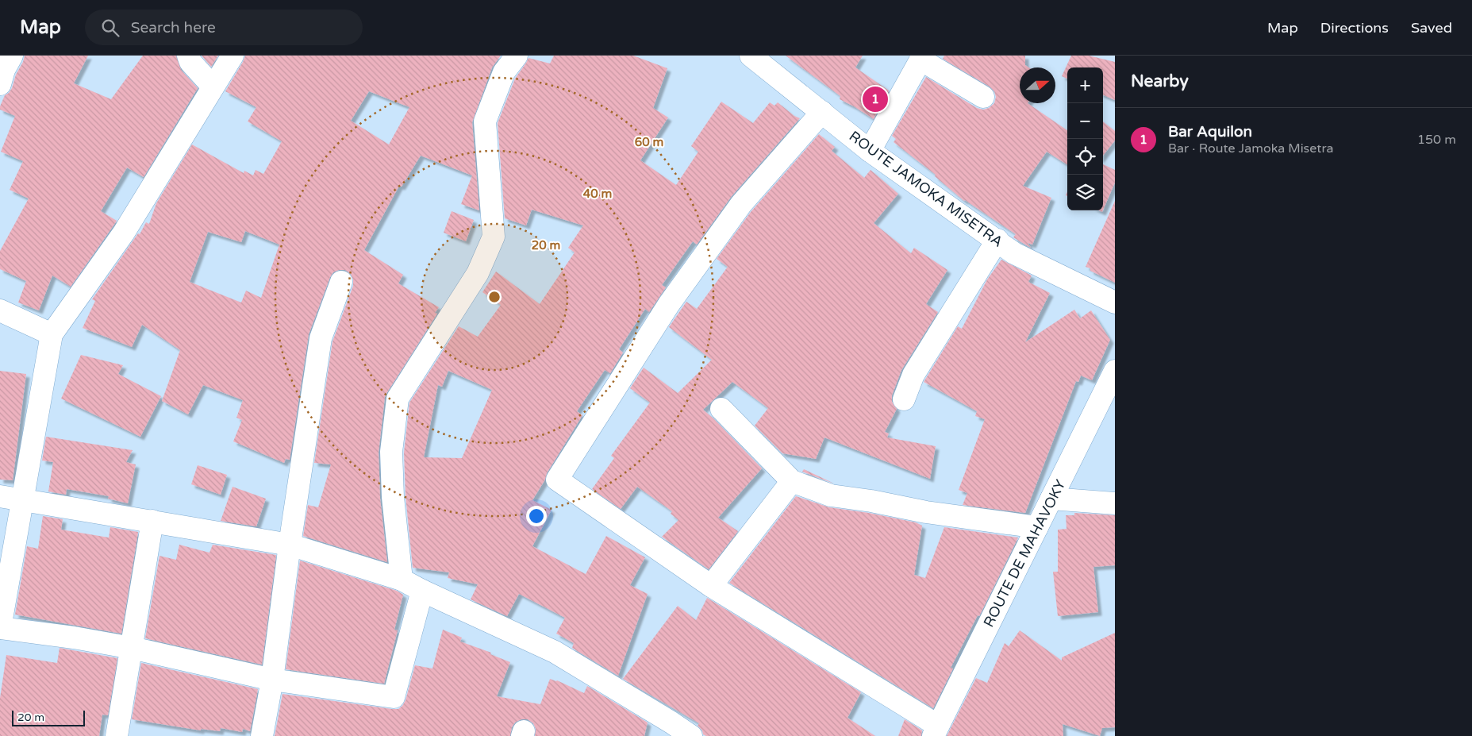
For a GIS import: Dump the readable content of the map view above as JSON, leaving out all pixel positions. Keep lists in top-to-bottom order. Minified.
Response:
{"streets":{"street":["ROUTE JAMOKA MISETRA","ROUTE DE MAHAVOKY"]},"scale_bar":"20 m","north":"right","page":{"header":"Map","search":"Search here","nav":["Map","Directions","Saved"],"heading":"Nearby","map_buttons":["+","−"],"pins":"1","list":[{"mark":"1","name":"Bar Aquilon","note":"Bar · Route Jamoka Misetra","value":"150 m"}],"scale":"20 m"},"rings":["60 m","40 m","20 m"]}
